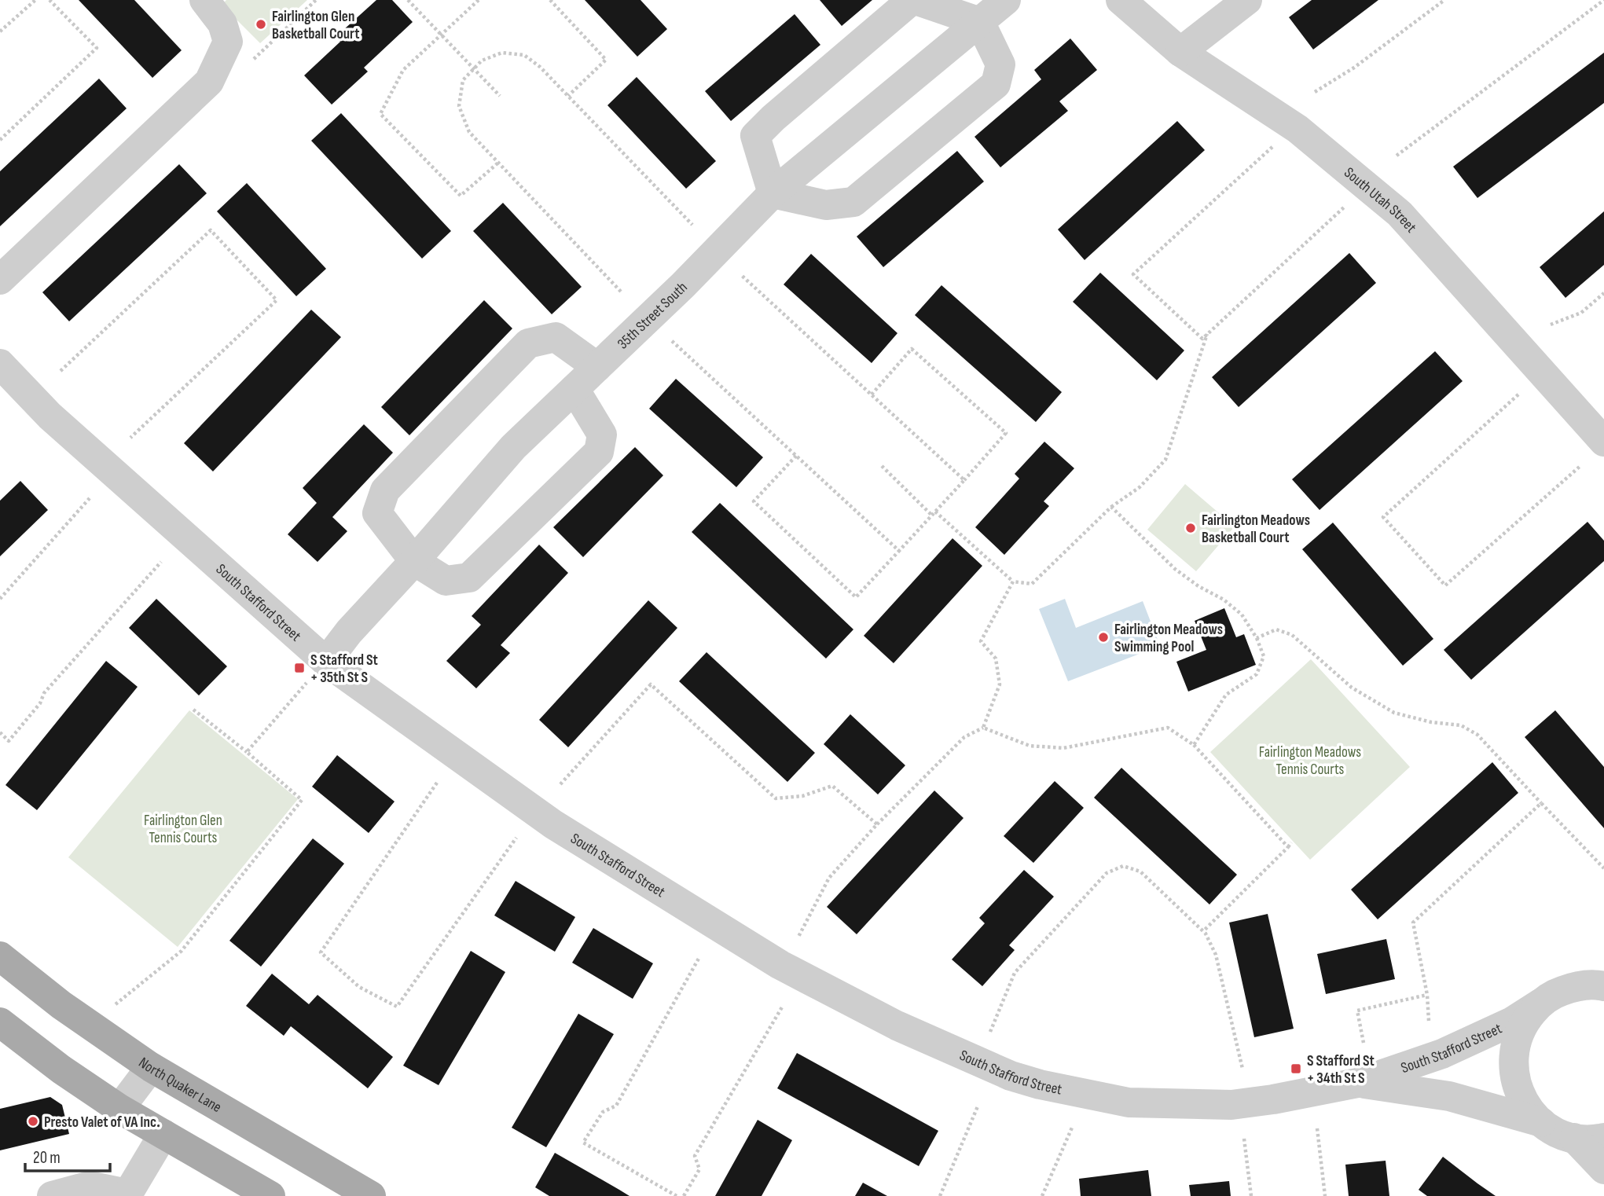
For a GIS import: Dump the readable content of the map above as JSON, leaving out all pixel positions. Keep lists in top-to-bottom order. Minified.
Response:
{"streets":{"main road":["North Quaker Lane"],"street":["South Utah Street","35th Street South","South Stafford Street"]},"crossings":[["35th Street South","South Stafford Street"]],"parks":["Fairlington Meadows Tennis Courts","Fairlington Glen Tennis Courts"],"places":{"other":["Fairlington Glen Basketball Court","Fairlington Meadows Basketball Court","Fairlington Meadows Swimming Pool","Presto Valet of VA Inc."],"transit":["S Stafford St + 35th St S","S Stafford St + 34th St S"]},"scale_bar":"20 m"}
